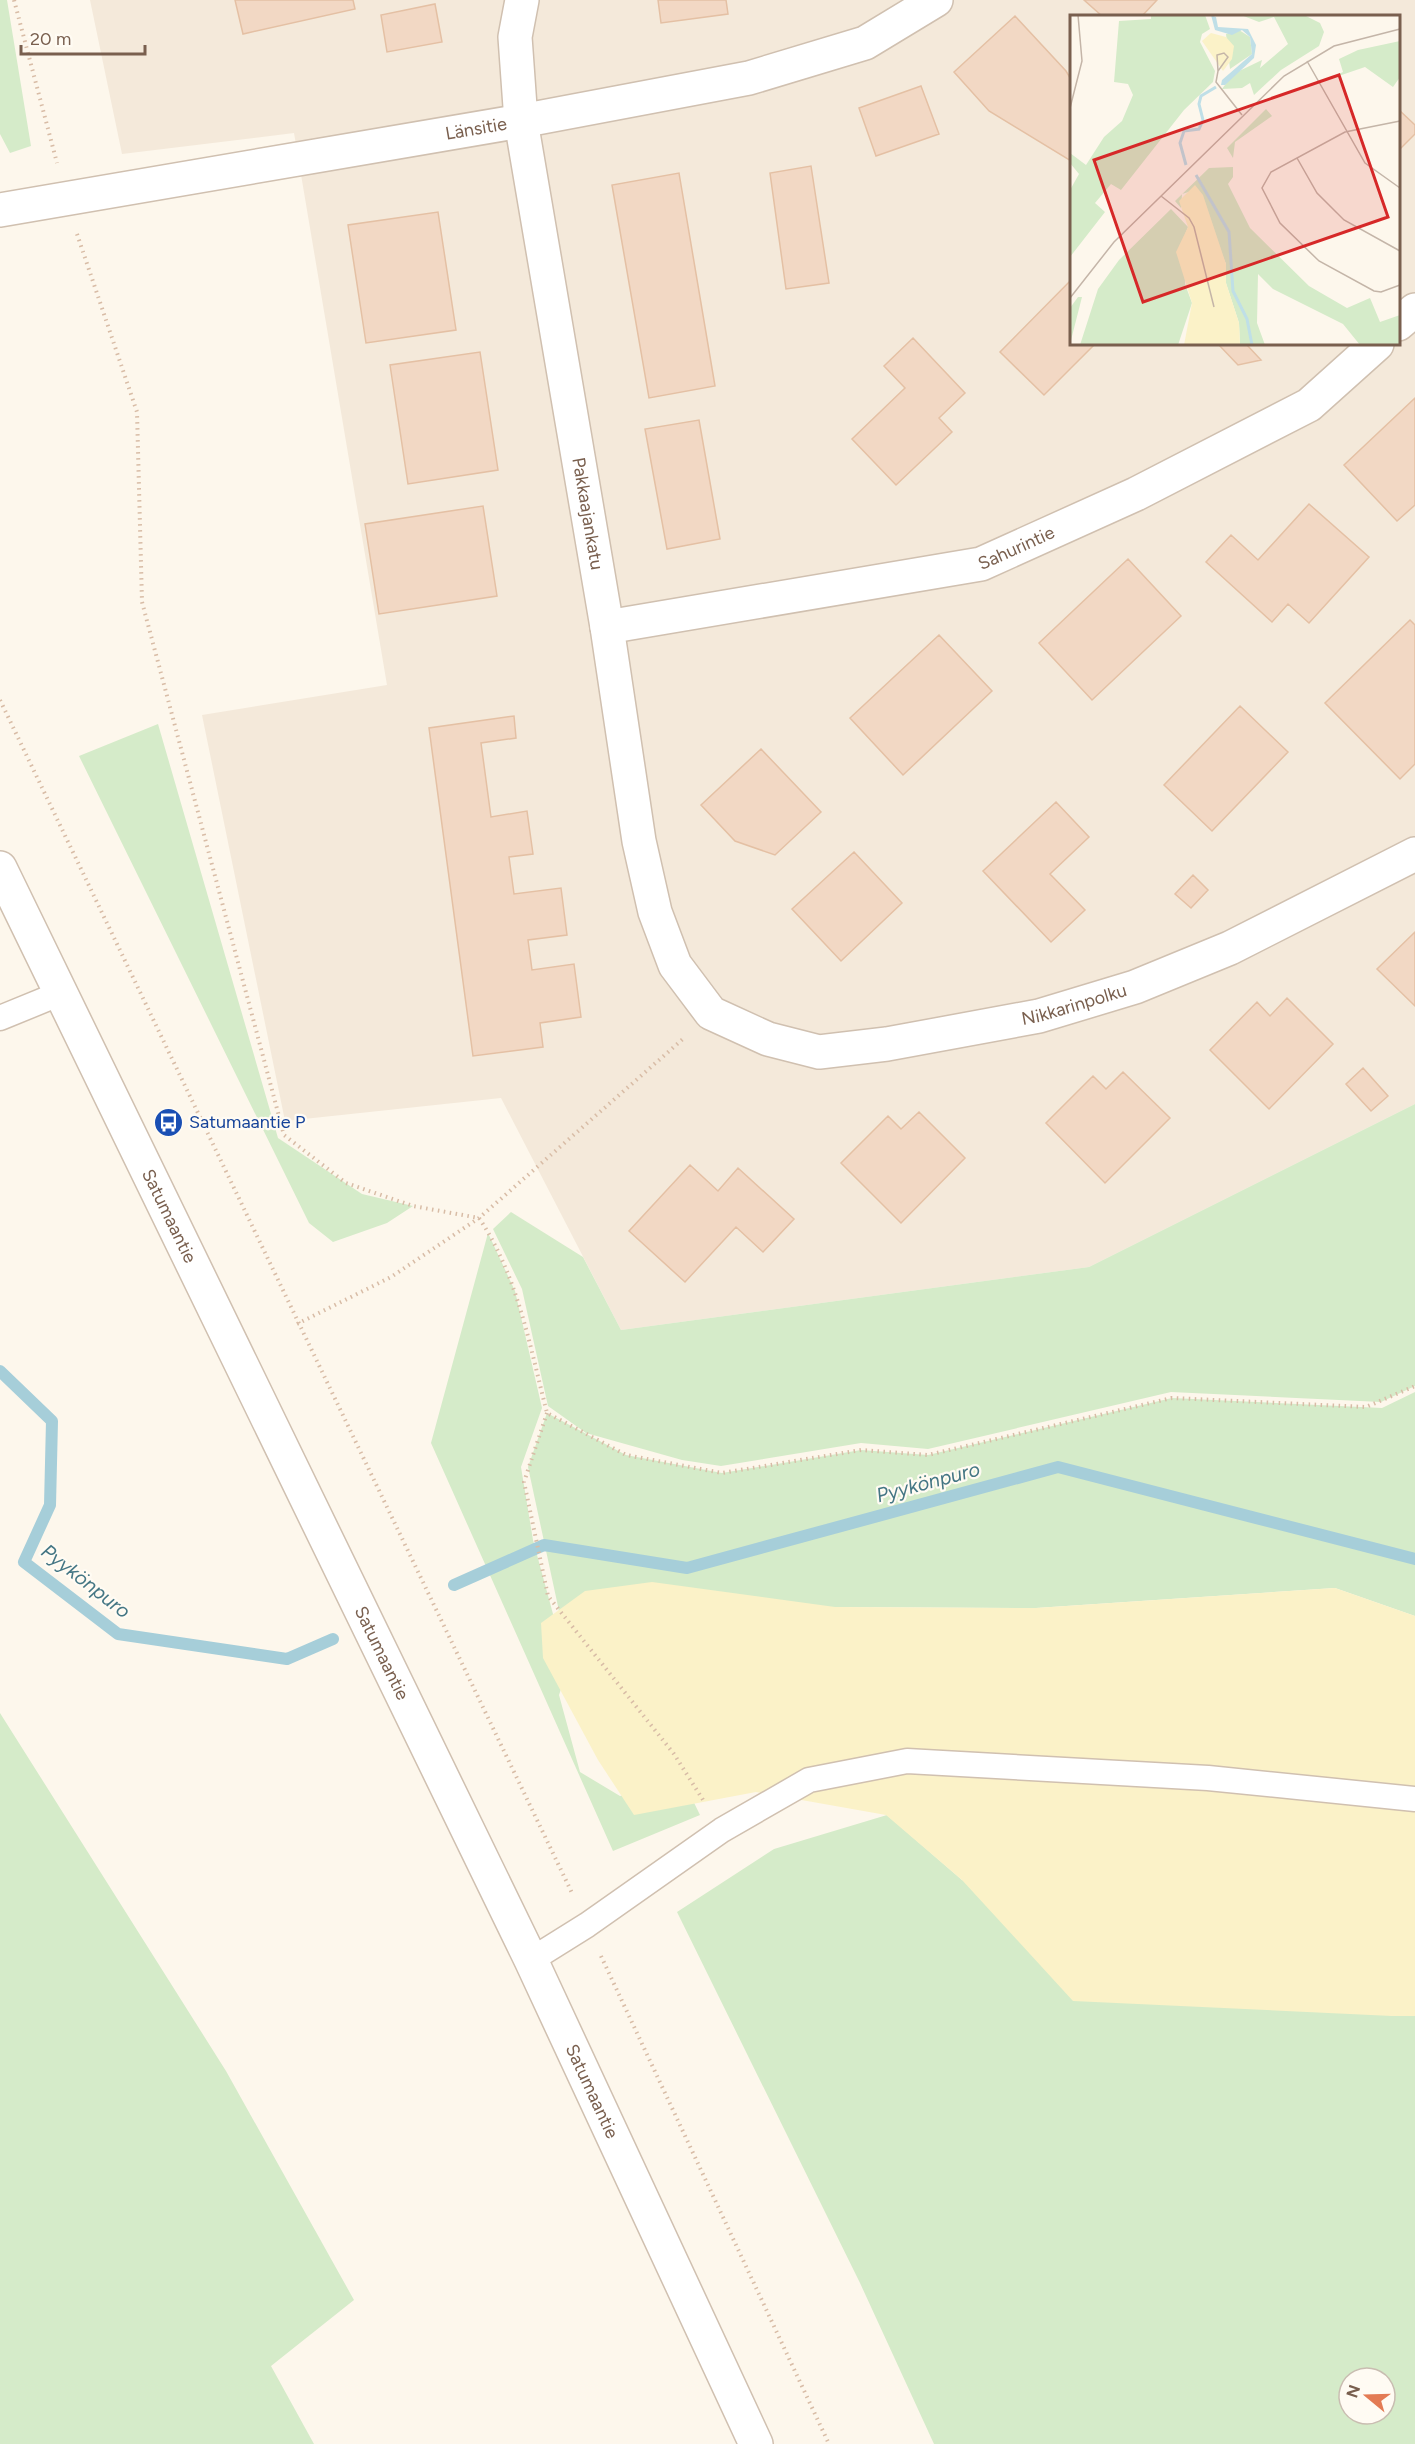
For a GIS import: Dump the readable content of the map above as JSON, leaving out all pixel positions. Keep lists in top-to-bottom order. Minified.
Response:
{"streets":{"street":["Länsitie","Pakkaajankatu","Sahurintie","Nikkarinpolku","Satumaantie"]},"crossings":[["Länsitie","Pakkaajankatu"],["Pakkaajankatu","Sahurintie"],["Pakkaajankatu","Nikkarinpolku"]],"water":["Pyykönpuro"],"places":{"bus stop":["Satumaantie P"]},"scale_bar":"20 m","north":"left"}
